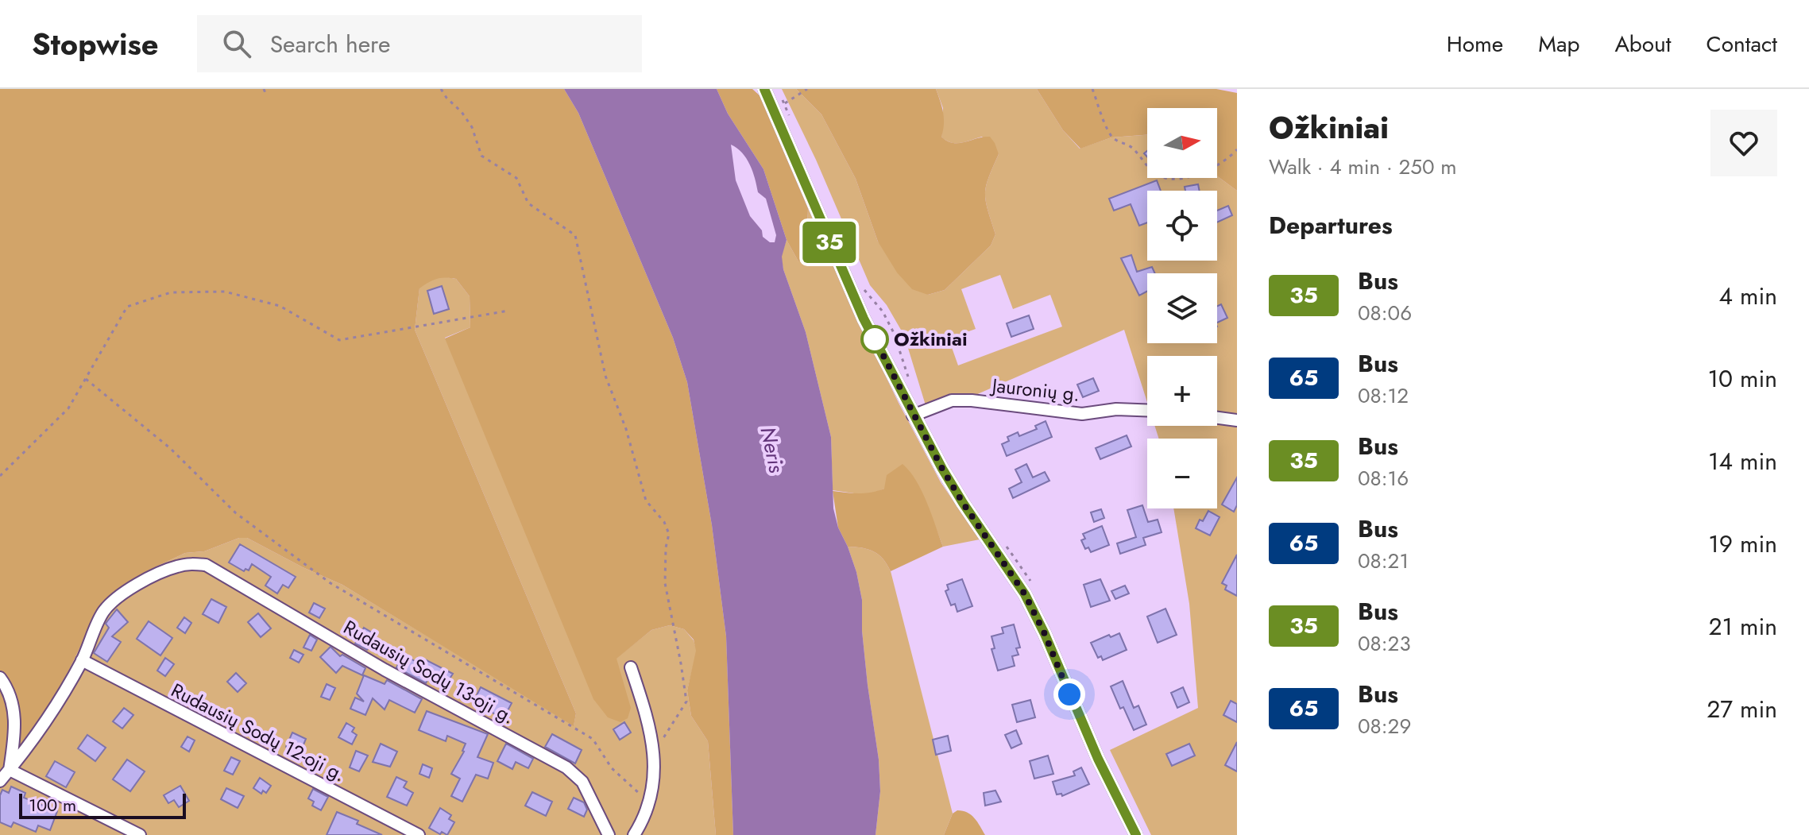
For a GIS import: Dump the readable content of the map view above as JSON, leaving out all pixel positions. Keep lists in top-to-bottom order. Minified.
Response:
{"streets":{"street":["Jauronių g.","Rudausių Sodų 13-oji g.","Rudausių Sodų 12-oji g."]},"crossings":[["Rudausių Sodų 13-oji g.","Rudausių Sodų 12-oji g."]],"water":["Neris"],"places":["Ožkiniai"],"lines":["bus line 35"],"scale_bar":"100 m","north":"right","page":{"header":"Stopwise","search":"Search here","nav":["Home","Map","About","Contact"],"on_map":"35","heading":[["Ožkiniai","Walk · 4 min · 250 m"],"Departures"],"map_buttons":["+","−"],"list":[{"mark":"35","name":"Bus","note":"08:06","value":"4 min"},{"mark":"65","name":"Bus","note":"08:12","value":"10 min"},{"mark":"35","name":"Bus","note":"08:16","value":"14 min"},{"mark":"65","name":"Bus","note":"08:21","value":"19 min"},{"mark":"35","name":"Bus","note":"08:23","value":"21 min"},{"mark":"65","name":"Bus","note":"08:29","value":"27 min"}],"scale":"100 m"}}
